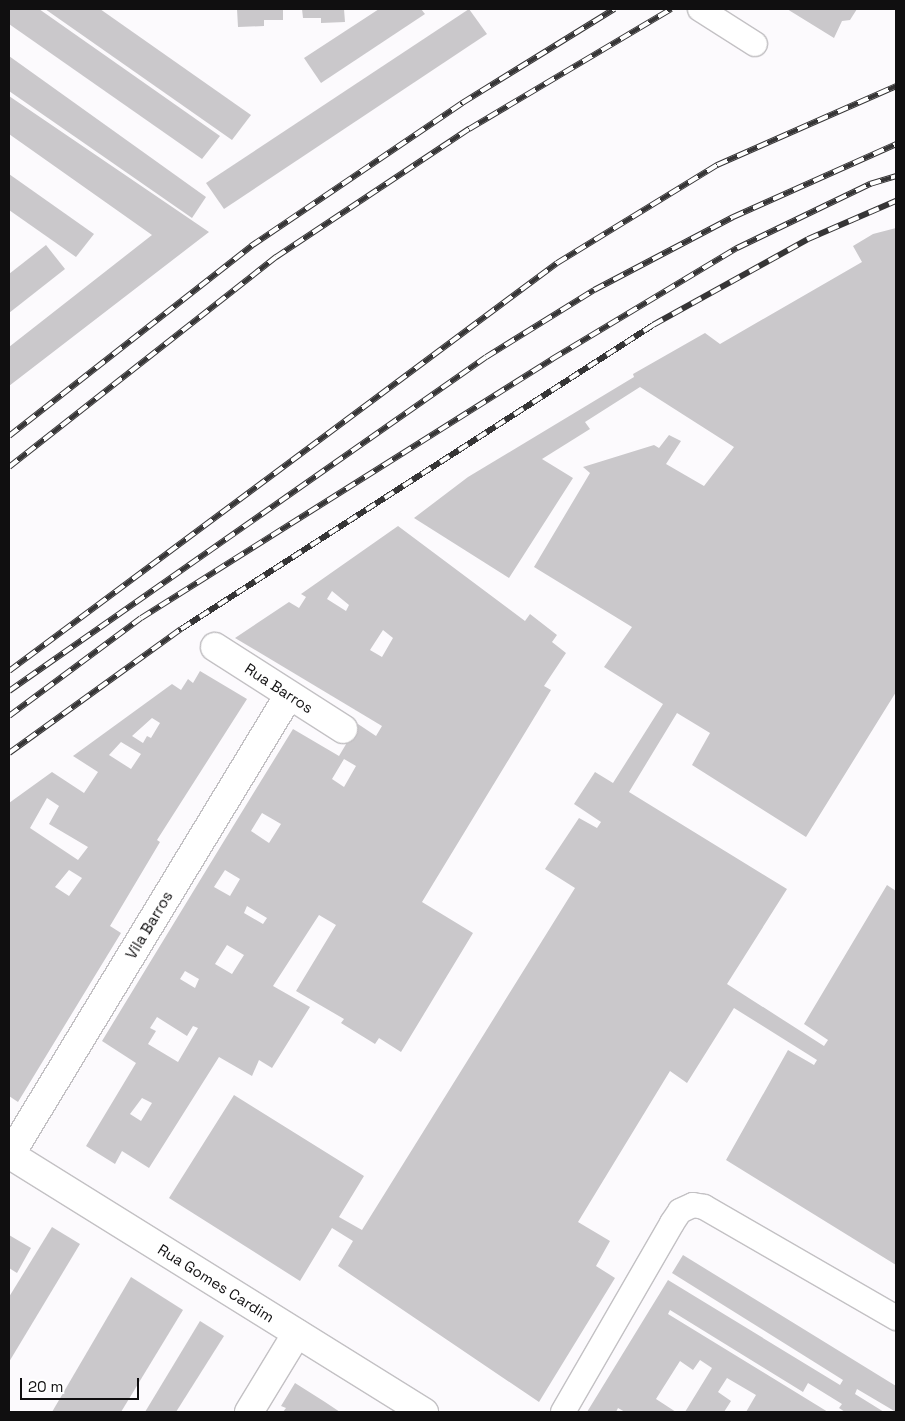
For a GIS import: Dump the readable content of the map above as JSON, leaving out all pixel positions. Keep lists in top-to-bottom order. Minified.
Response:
{"streets":{"street":["Rua Barros","Vila Barros","Rua Gomes Cardim"]},"crossings":[["Rua Barros","Vila Barros"],["Vila Barros","Rua Gomes Cardim"]],"scale_bar":"20 m"}
